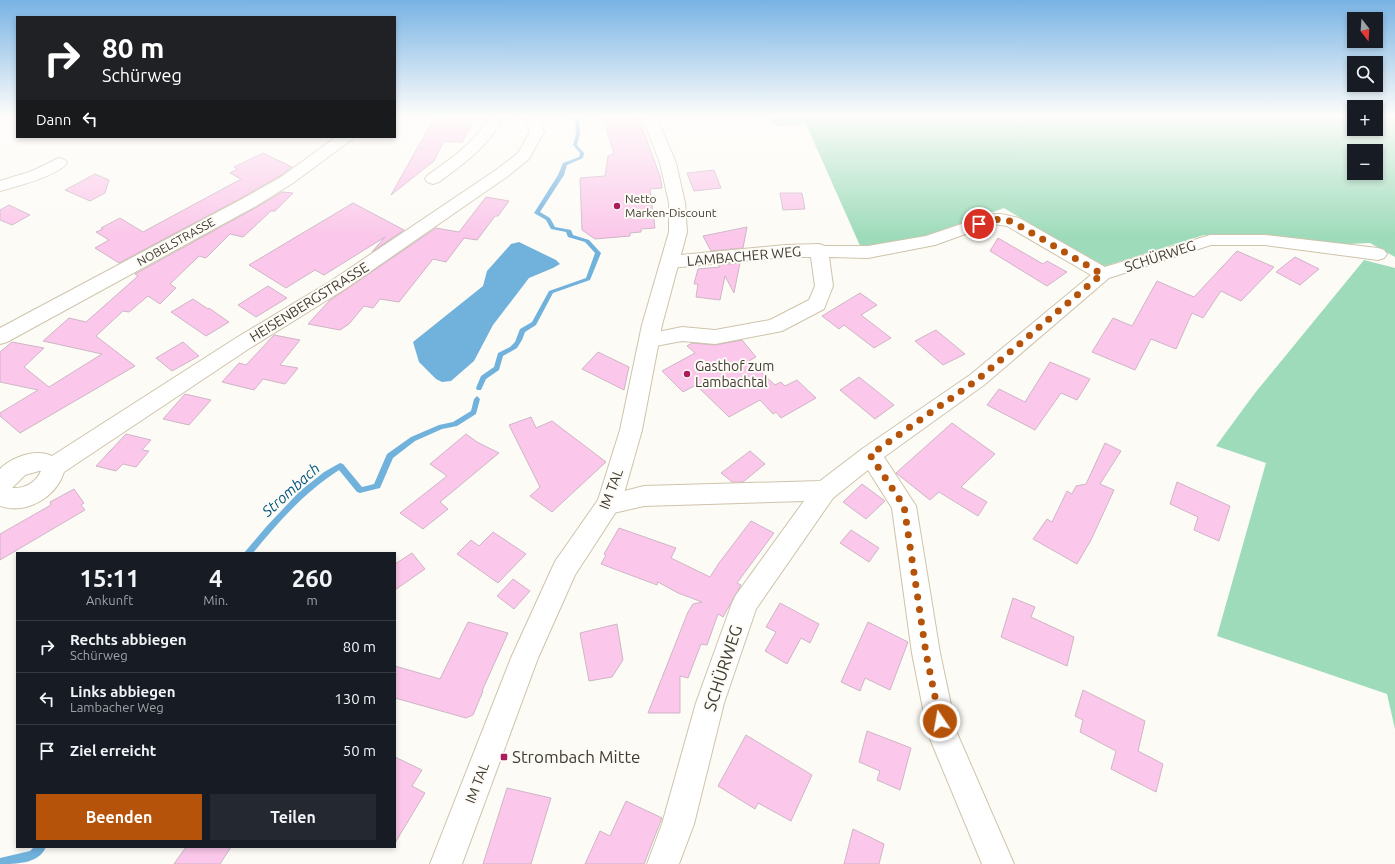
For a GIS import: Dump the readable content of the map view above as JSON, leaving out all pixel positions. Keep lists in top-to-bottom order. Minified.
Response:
{"streets":{"street":["NOBELSTRASSE","LAMBACHER WEG","SCHÜRWEG","HEISENBERGSTRASSE","IM TAL"]},"crossings":[["LAMBACHER WEG","SCHÜRWEG"],["LAMBACHER WEG","IM TAL"]],"water":["Strombach"],"places":{"other":["Netto Marken-Discount","Gasthof zum Lambachtal"],"transit":["Strombach Mitte"]},"north":"bottom","page":{"map_buttons":["+","−"],"turn":["80 m","Schürweg"],"then":"Dann","eta":["15:11","Ankunft","4","Min.","260","m"],"list":[{"name":"Rechts abbiegen","note":"Schürweg","value":"80 m"},{"name":"Links abbiegen","note":"Lambacher Weg","value":"130 m"},{"name":"Ziel erreicht","value":"50 m"}],"buttons":["Beenden","Teilen"]}}
